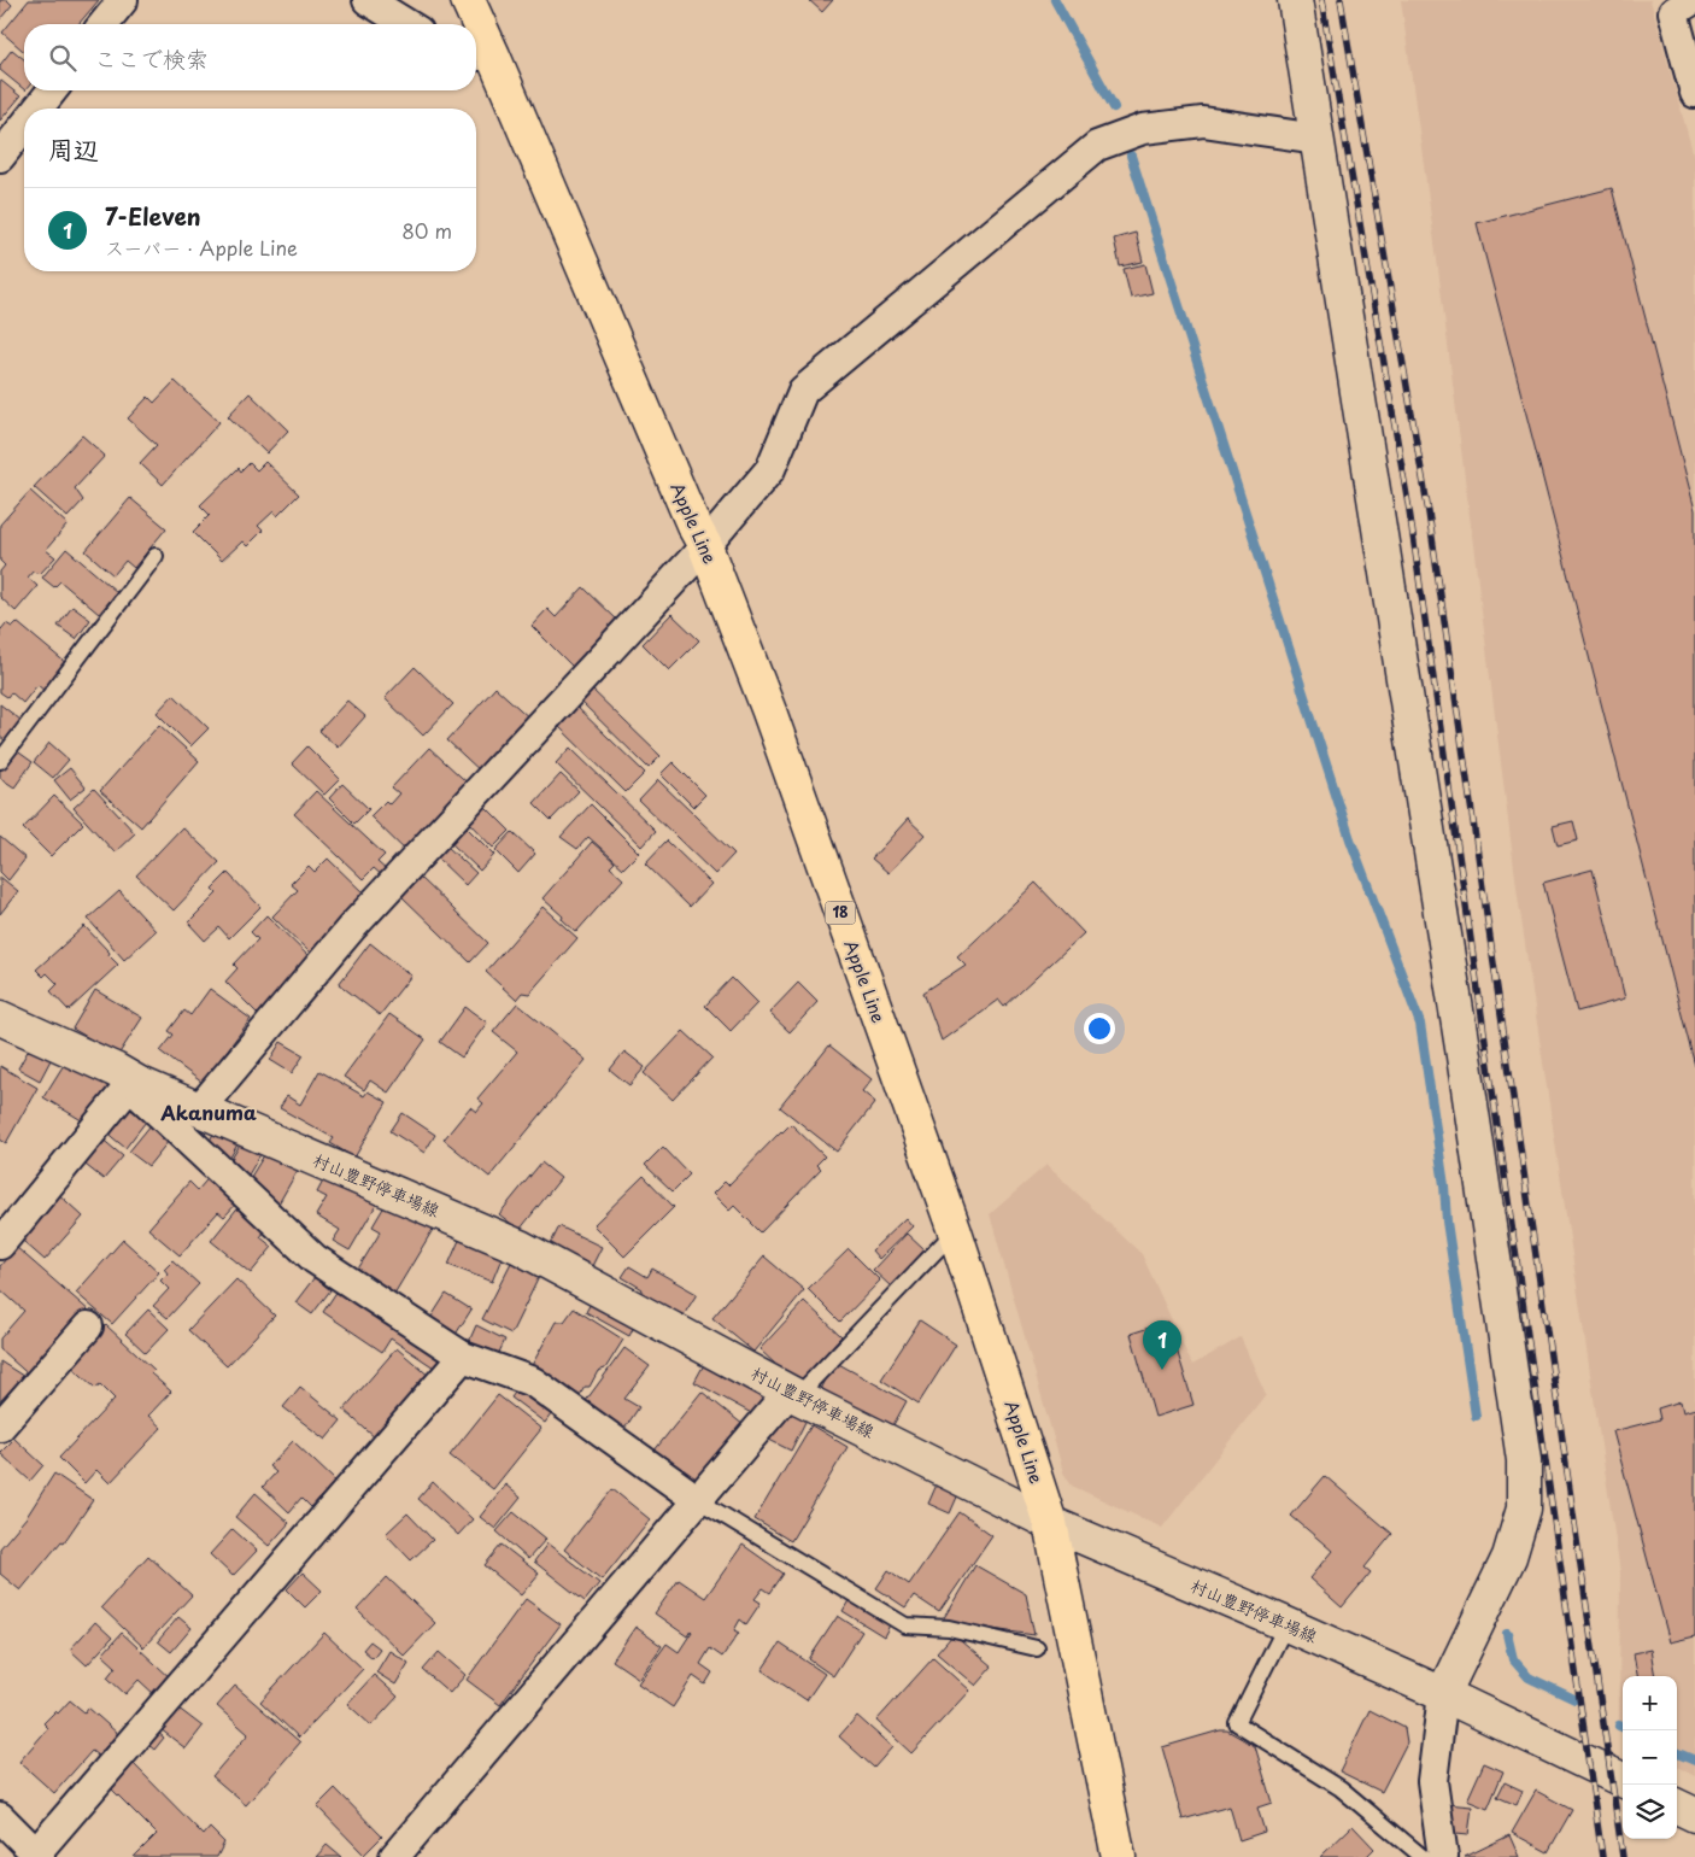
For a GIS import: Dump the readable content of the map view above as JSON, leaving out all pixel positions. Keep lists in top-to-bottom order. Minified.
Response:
{"streets":{"highway":["Apple Line","18"],"main road":["村山豊野停車場線"]},"crossings":[["Apple Line","村山豊野停車場線"]],"districts":["Akanuma"],"page":{"search":"ここで検索","heading":"周辺","list":[{"mark":"1","name":"7-Eleven","note":"スーパー · Apple Line","value":"80 m"}],"pins":"1","map_buttons":["+","−"]}}
